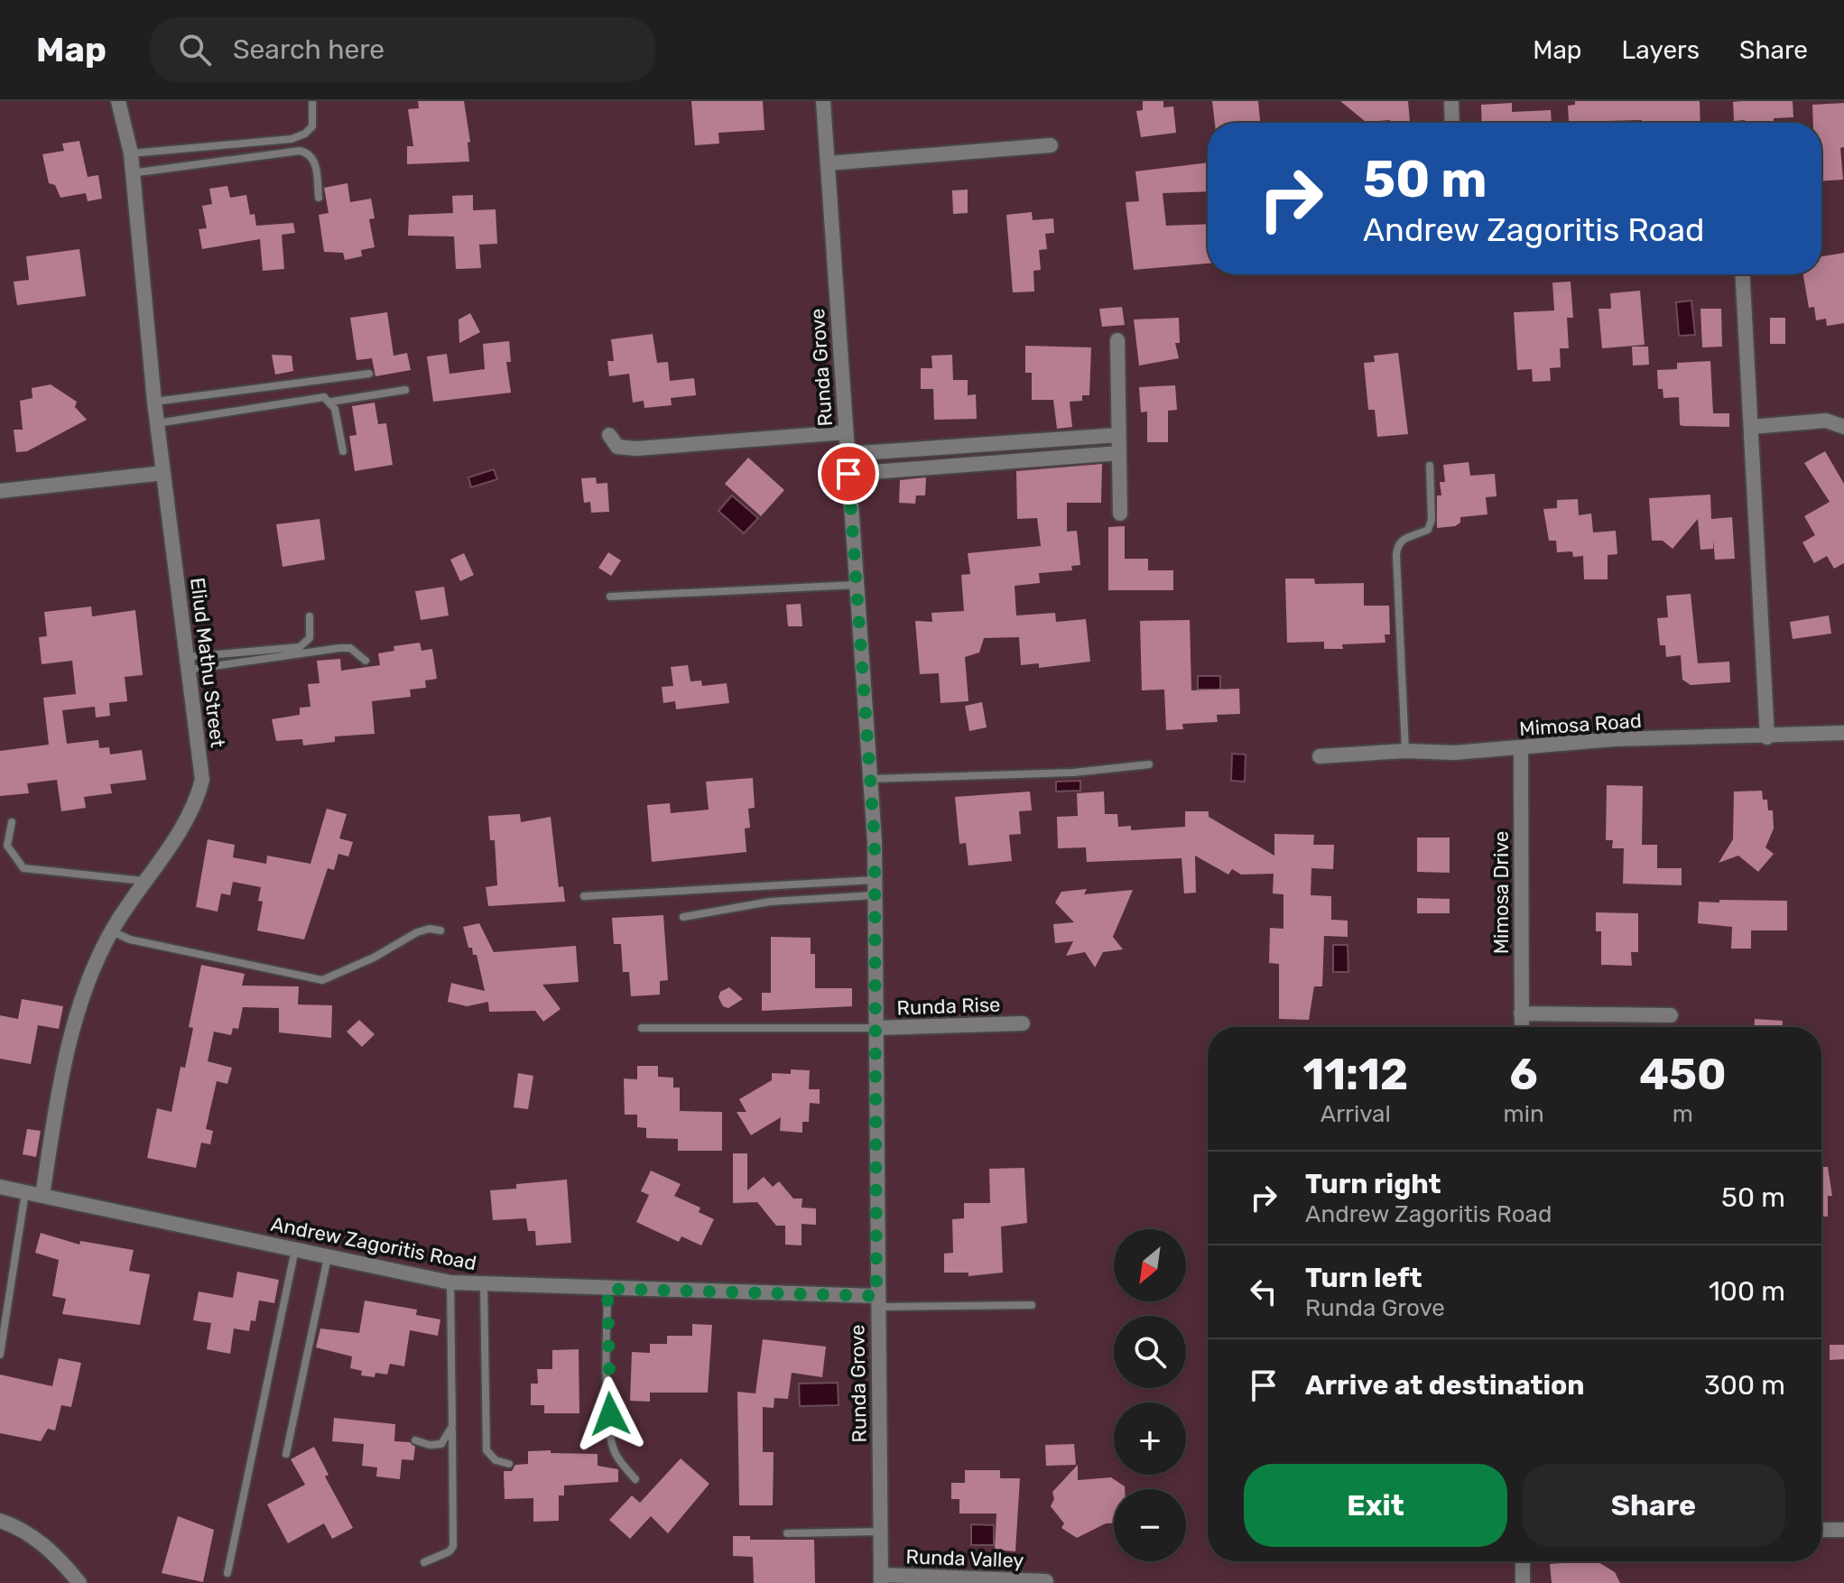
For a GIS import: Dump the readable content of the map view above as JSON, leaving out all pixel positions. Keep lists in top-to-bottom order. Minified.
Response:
{"streets":{"street":["Runda Grove","Eliud Mathu Street","Mimosa Road","Mimosa Drive","Runda Rise","Andrew Zagoritis Road","Runda Valley"]},"crossings":[["Runda Grove","Runda Rise"],["Runda Grove","Andrew Zagoritis Road"],["Runda Grove","Runda Valley"],["Eliud Mathu Street","Andrew Zagoritis Road"],["Mimosa Road","Mimosa Drive"]],"north":"bottom left","page":{"header":"Map","search":"Search here","nav":["Map","Layers","Share"],"turn":["50 m","Andrew Zagoritis Road"],"eta":["11:12","Arrival","6","min","450","m"],"list":[{"name":"Turn right","note":"Andrew Zagoritis Road","value":"50 m"},{"name":"Turn left","note":"Runda Grove","value":"100 m"},{"name":"Arrive at destination","value":"300 m"}],"map_buttons":["+","−"],"buttons":["Exit","Share"]}}
